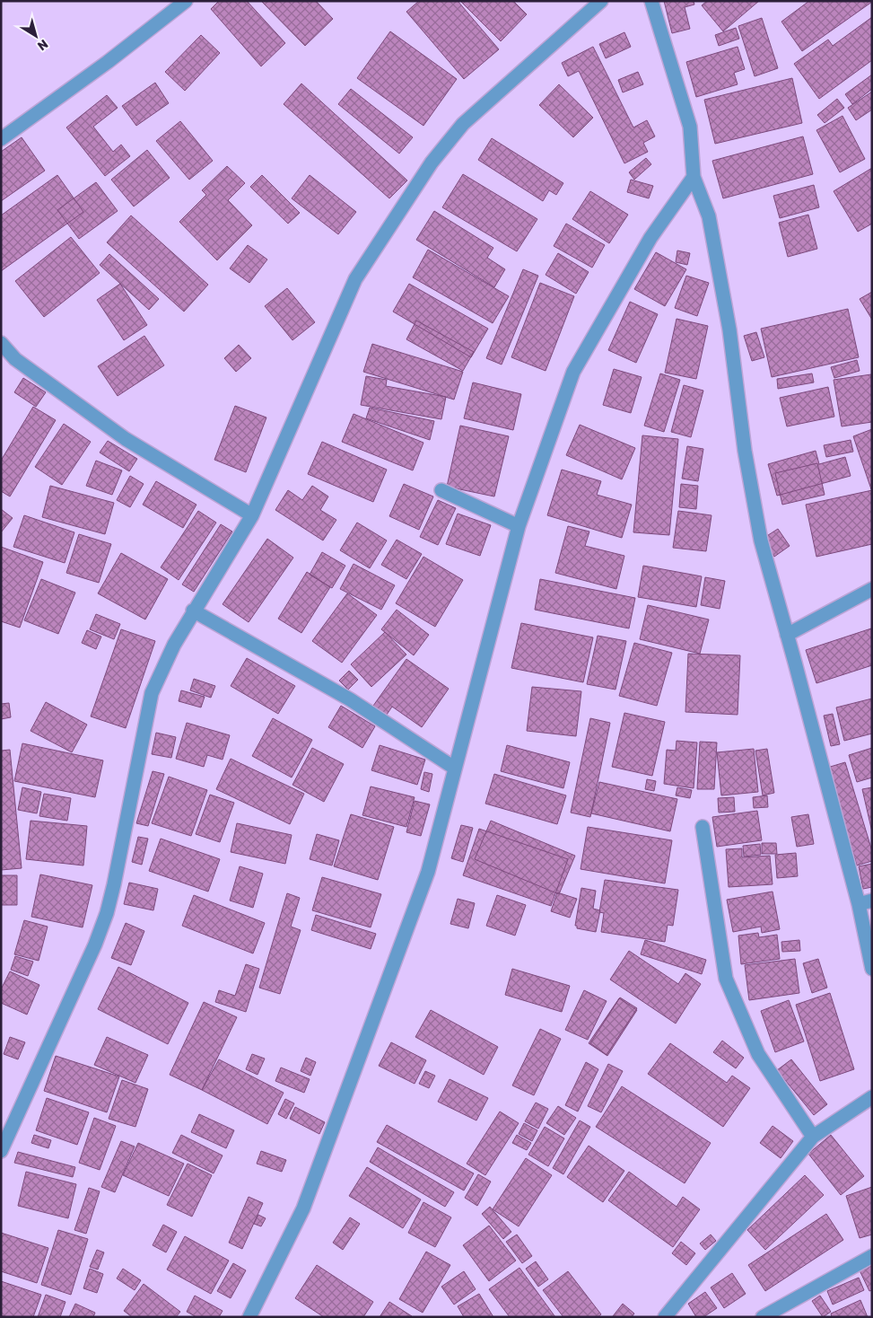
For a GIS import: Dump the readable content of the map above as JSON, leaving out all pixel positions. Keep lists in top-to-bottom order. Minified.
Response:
{"north":"bottom right"}
